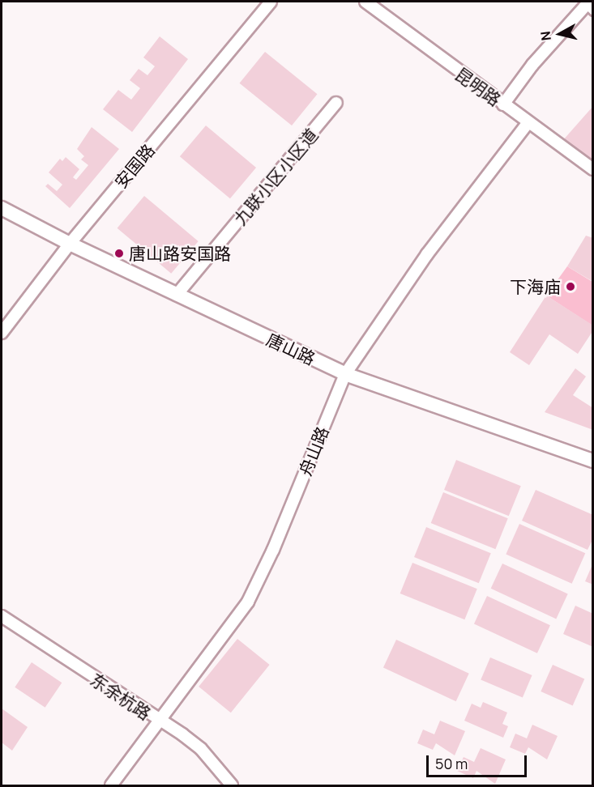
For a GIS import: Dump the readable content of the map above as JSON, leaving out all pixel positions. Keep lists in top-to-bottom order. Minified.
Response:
{"streets":{"street":["昆明路","安国路","九联小区小区道","唐山路","舟山路","东余杭路"]},"crossings":[["昆明路","舟山路"],["安国路","唐山路"],["九联小区小区道","唐山路"],["唐山路","舟山路"],["舟山路","东余杭路"]],"places":["唐山路安国路","下海庙"],"scale_bar":"50 m","north":"left"}
